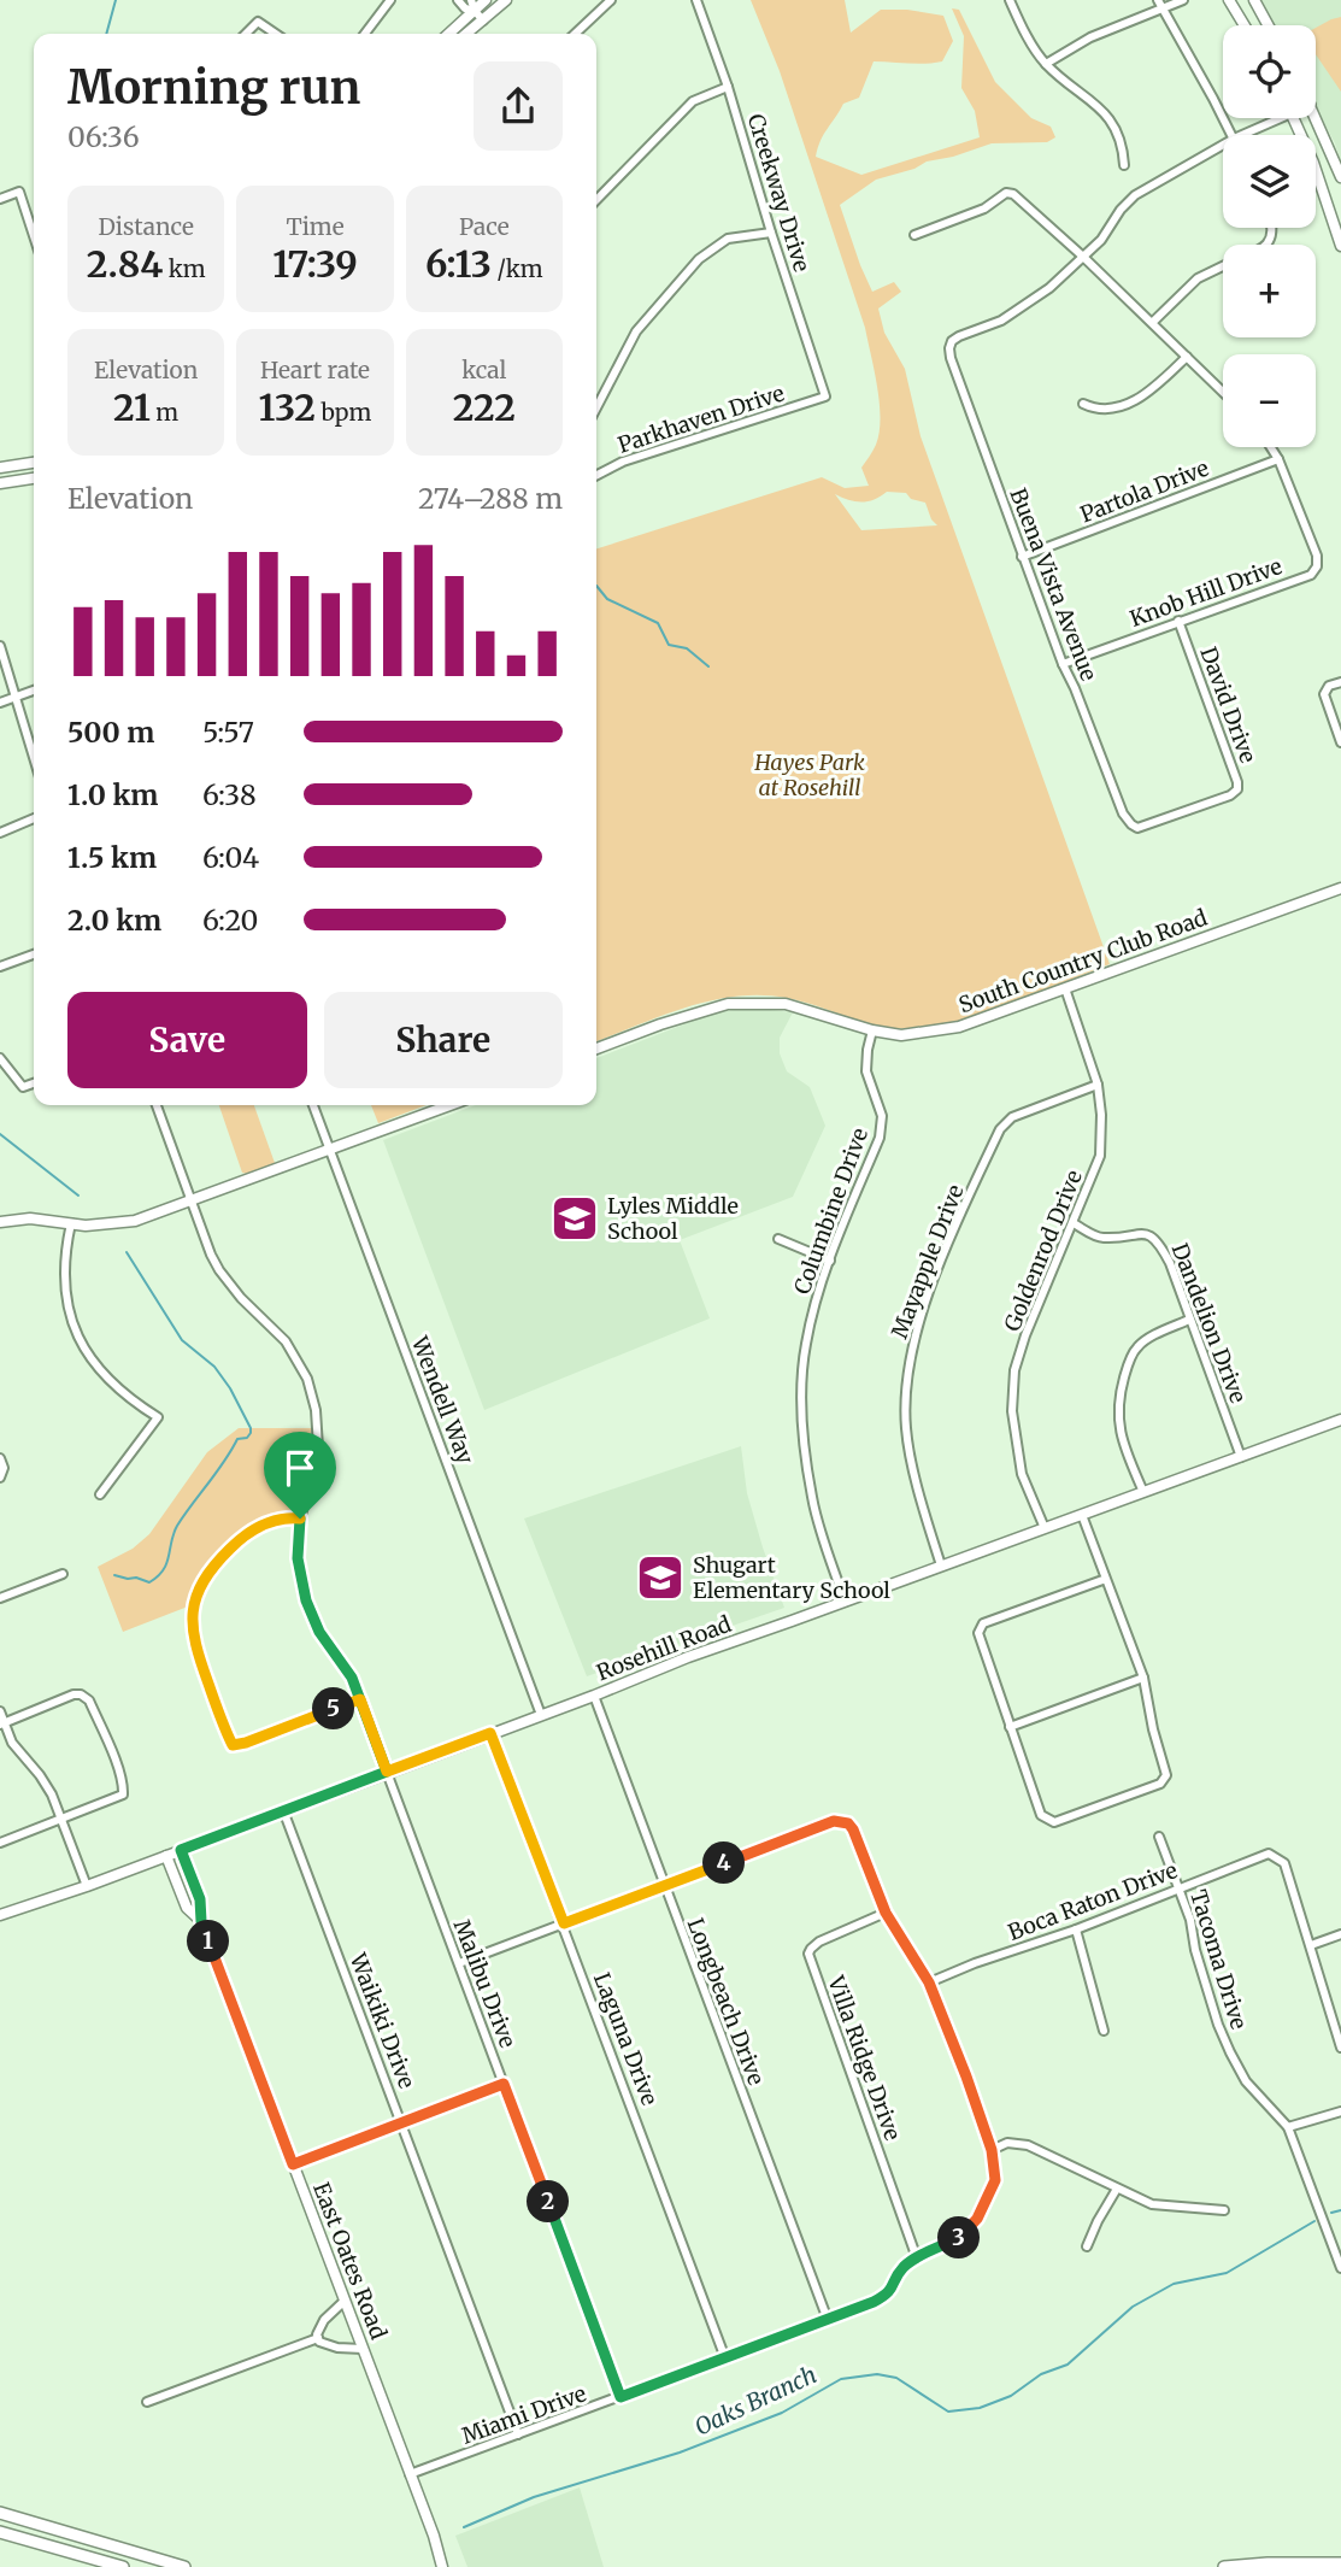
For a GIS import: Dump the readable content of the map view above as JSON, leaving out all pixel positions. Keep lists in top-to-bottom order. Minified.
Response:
{"streets":{"street":["Creekway Drive","Parkhaven Drive","Partola Drive","Buena Vista Avenue","Knob Hill Drive","David Drive","South Country Club Road","Columbine Drive","Goldenrod Drive","Mayapple Drive","Dandelion Drive","Wendell Way","Rosehill Road","Boca Raton Drive","Tacoma Drive","Malibu Drive","Longbeach Drive","Waikiki Drive","Laguna Drive","Villa Ridge Drive","East Oates Road","Miami Drive"]},"crossings":[["Creekway Drive","Parkhaven Drive"],["Partola Drive","Buena Vista Avenue"],["Partola Drive","Knob Hill Drive"],["Buena Vista Avenue","Knob Hill Drive"],["Buena Vista Avenue","David Drive"],["Knob Hill Drive","David Drive"],["South Country Club Road","Columbine Drive"],["South Country Club Road","Goldenrod Drive"],["Columbine Drive","Rosehill Road"],["Goldenrod Drive","Mayapple Drive"],["Goldenrod Drive","Dandelion Drive"],["Goldenrod Drive","Rosehill Road"],["Mayapple Drive","Rosehill Road"],["Dandelion Drive","Rosehill Road"],["Wendell Way","Rosehill Road"],["Rosehill Road","Malibu Drive"],["Rosehill Road","Longbeach Drive"],["Rosehill Road","Waikiki Drive"],["Rosehill Road","Laguna Drive"],["Rosehill Road","East Oates Road"],["Boca Raton Drive","Tacoma Drive"],["Malibu Drive","Miami Drive"],["Longbeach Drive","Miami Drive"],["Waikiki Drive","Miami Drive"],["Laguna Drive","Miami Drive"],["Villa Ridge Drive","Miami Drive"],["East Oates Road","Miami Drive"]],"water":["Oaks Branch"],"parks":["Hayes Park at Rosehill"],"places":{"school or university":["Lyles Middle School","Shugart Elementary School"]},"page":{"map_buttons":["+","−"],"heading":["Morning run","06:36"],"stats":[["Distance","2.84 km"],["Time","17:39"],["Pace","6:13 /km"],["Elevation","21 m"],["Heart rate","132 bpm"],["kcal","222"]],"chart":["Elevation","274–288 m"],"list":[{"name":"500 m","note":"5:57"},{"name":"1.0 km","note":"6:38"},{"name":"1.5 km","note":"6:04"},{"name":"2.0 km","note":"6:20"}],"buttons":["Save","Share"],"pins":["5","4","1","2","3"]}}
